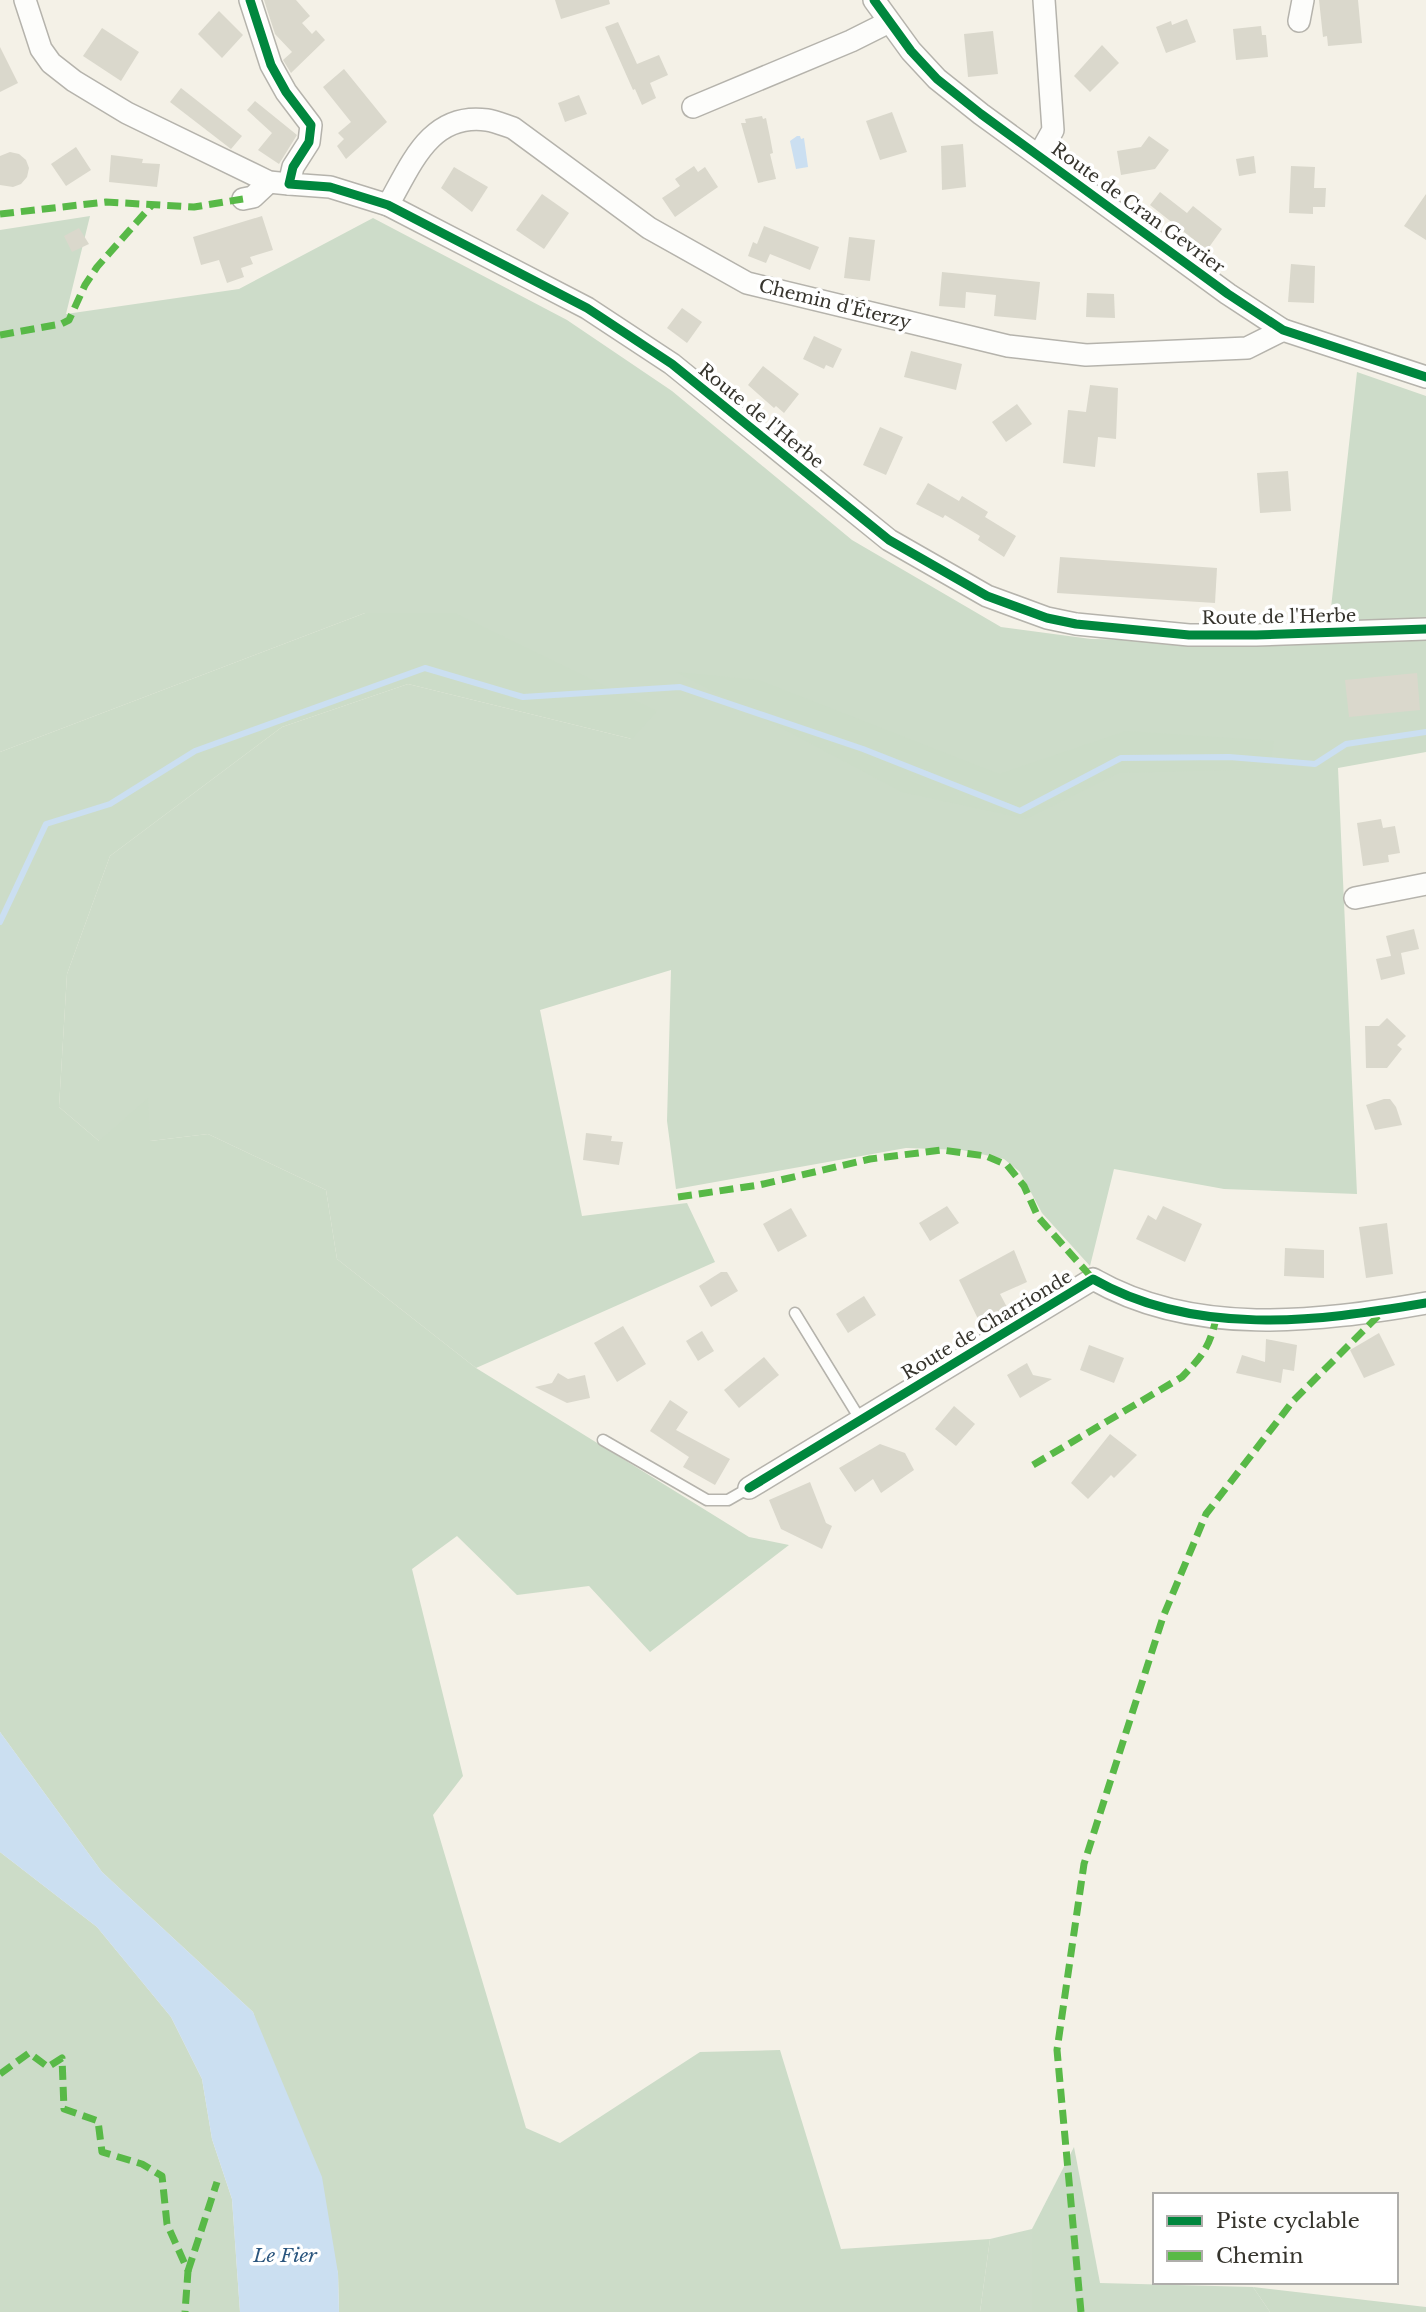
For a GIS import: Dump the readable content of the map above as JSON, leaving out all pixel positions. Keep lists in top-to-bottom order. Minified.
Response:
{"streets":{"street":["Route de Cran Gevrier","Chemin d'Éterzy","Route de l'Herbe","Route de Charrionde"]},"crossings":[["Route de Cran Gevrier","Chemin d'Éterzy"],["Chemin d'Éterzy","Route de l'Herbe"]],"water":["Le Fier"],"legend":["Piste cyclable","Chemin"]}
